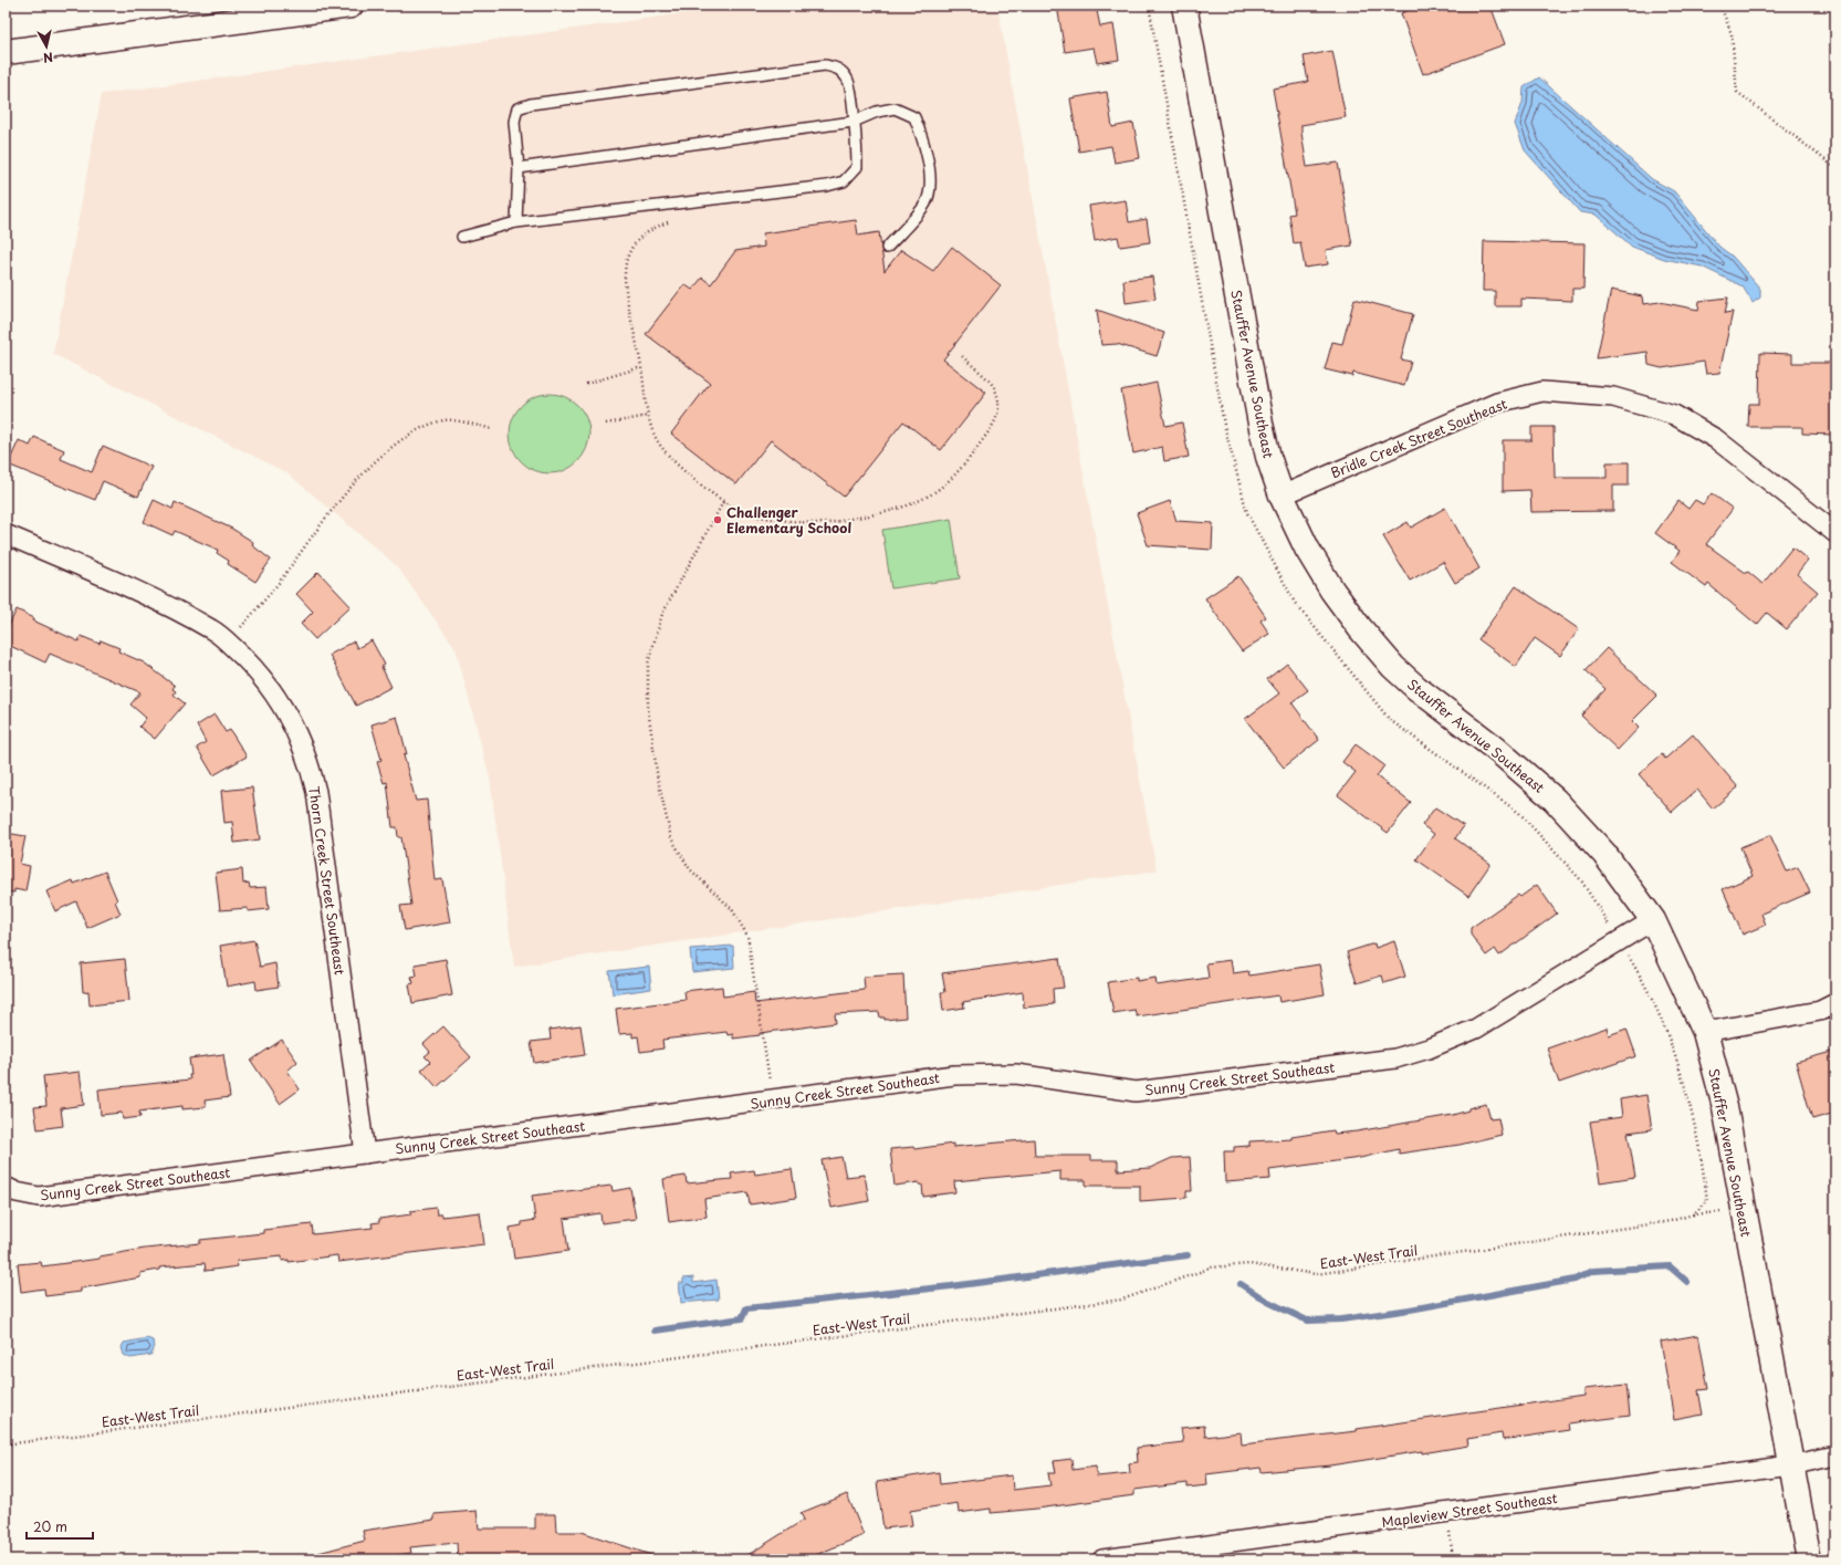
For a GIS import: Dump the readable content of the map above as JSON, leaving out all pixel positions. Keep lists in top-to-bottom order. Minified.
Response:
{"streets":{"street":["Stauffer Avenue Southeast","Bridle Creek Street Southeast","Thorn Creek Street Southeast","Sunny Creek Street Southeast","Mapleview Street Southeast"],"path":["East-West Trail"]},"crossings":[["Stauffer Avenue Southeast","Bridle Creek Street Southeast"],["Stauffer Avenue Southeast","Sunny Creek Street Southeast"],["Stauffer Avenue Southeast","Mapleview Street Southeast"],["Thorn Creek Street Southeast","Sunny Creek Street Southeast"],["Sunny Creek Street Southeast","East-West Trail"]],"places":["Challenger Elementary School"],"scale_bar":"20 m","north":"bottom"}
